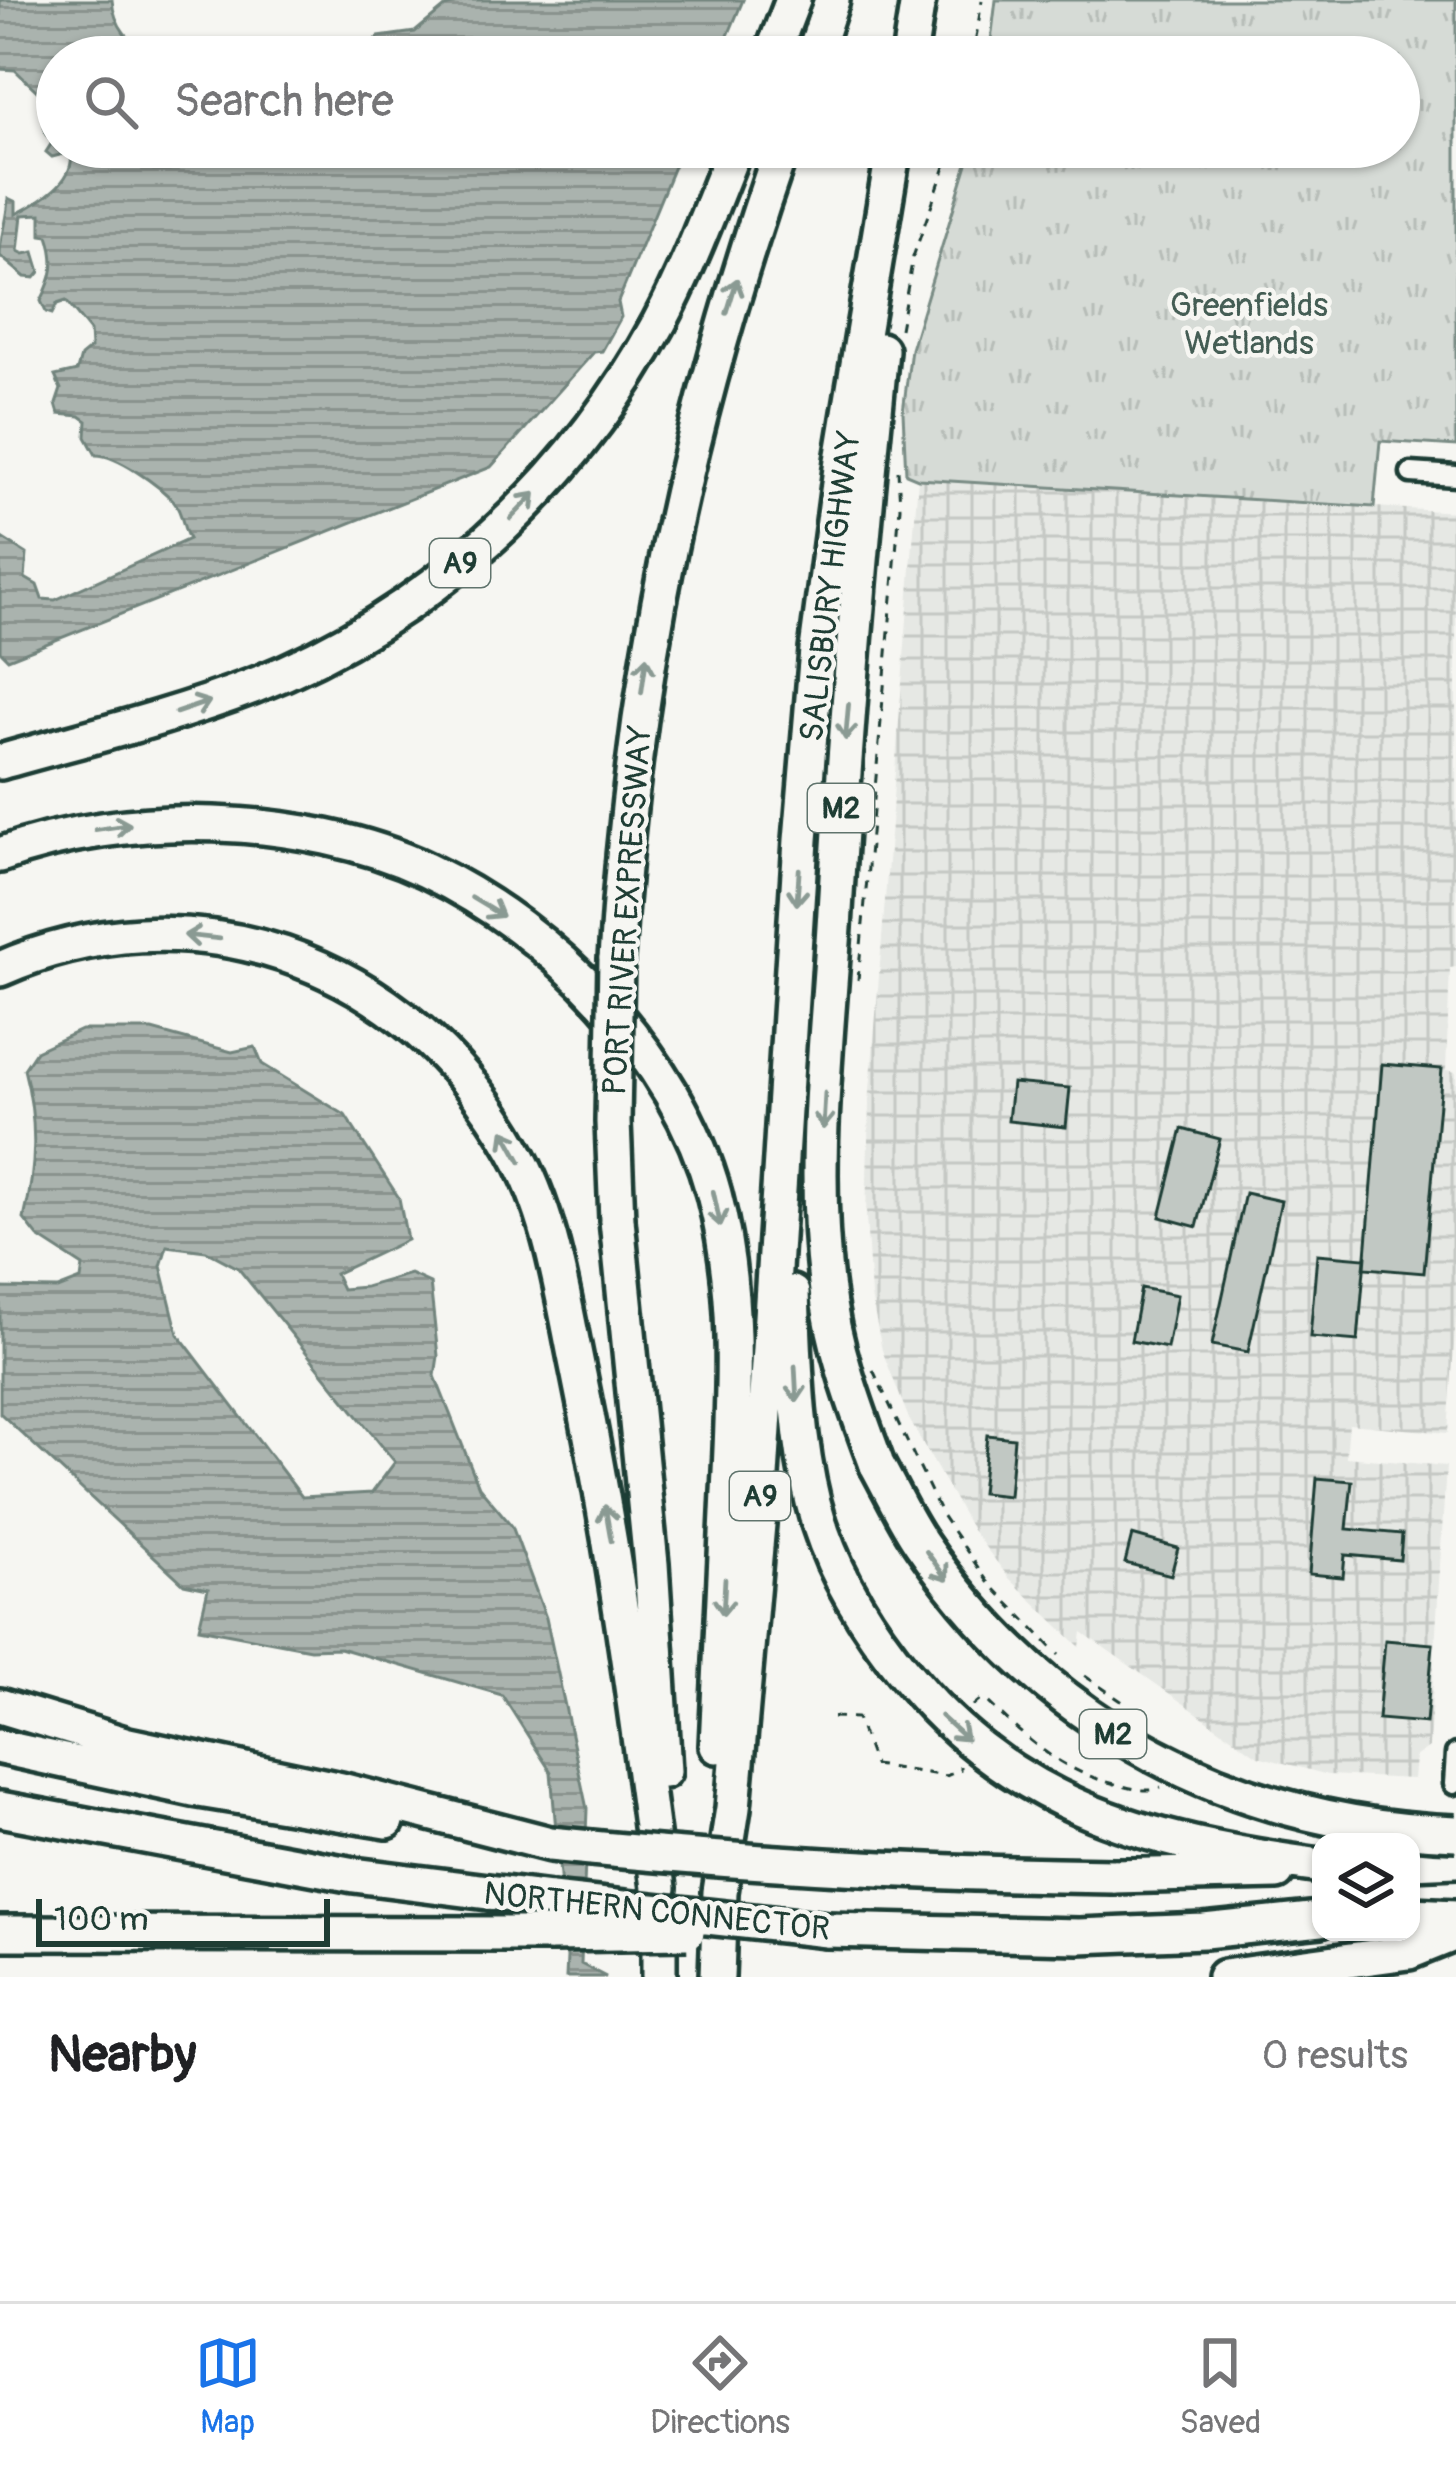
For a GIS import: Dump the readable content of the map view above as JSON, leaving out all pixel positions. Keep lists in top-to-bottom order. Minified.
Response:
{"streets":{"highway":["A9","SALISBURY HIGHWAY","M2","PORT RIVER EXPRESSWAY","NORTHERN CONNECTOR"]},"crossings":[["A9","SALISBURY HIGHWAY"]],"one_way":["SALISBURY HIGHWAY"],"parks":["Greenfields Wetlands"],"scale_bar":"100 m","page":{"search":"Search here","scale":"100 m","heading":["Nearby","0 results"],"nav":["Map","Directions","Saved"]}}
